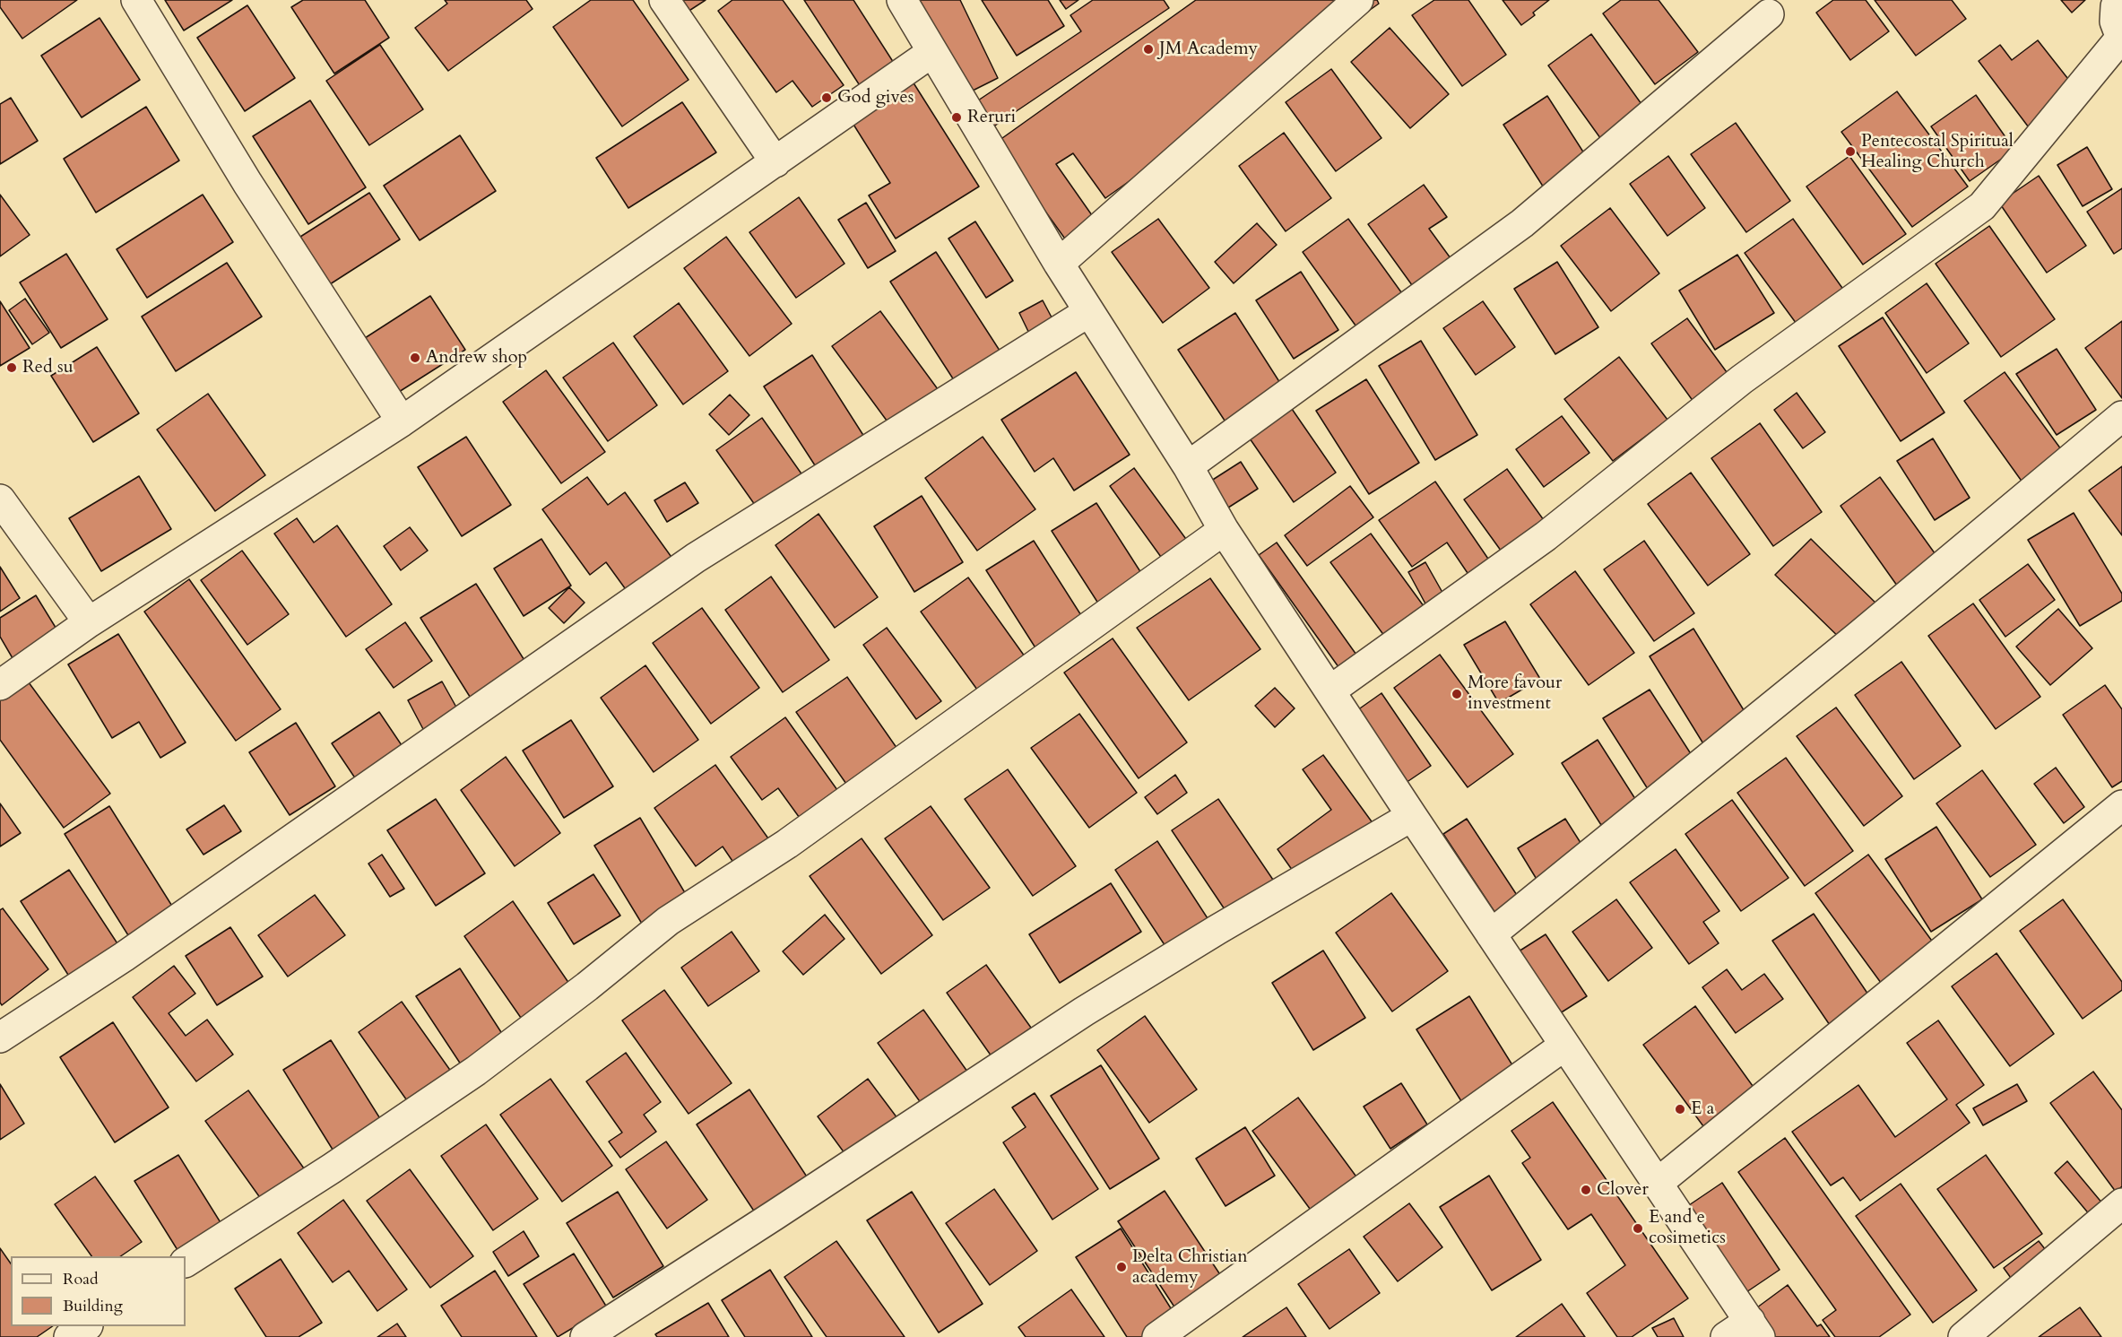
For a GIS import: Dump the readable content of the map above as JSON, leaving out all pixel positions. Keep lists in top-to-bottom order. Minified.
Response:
{"places":["JM Academy","God gives","Reruri","Pentecostal Spiritual Healing Church","Andrew shop","Red su","More favour investment","E a","Clover","E and e cosimetics","Delta Christian academy"],"legend":["Road","Building"]}
